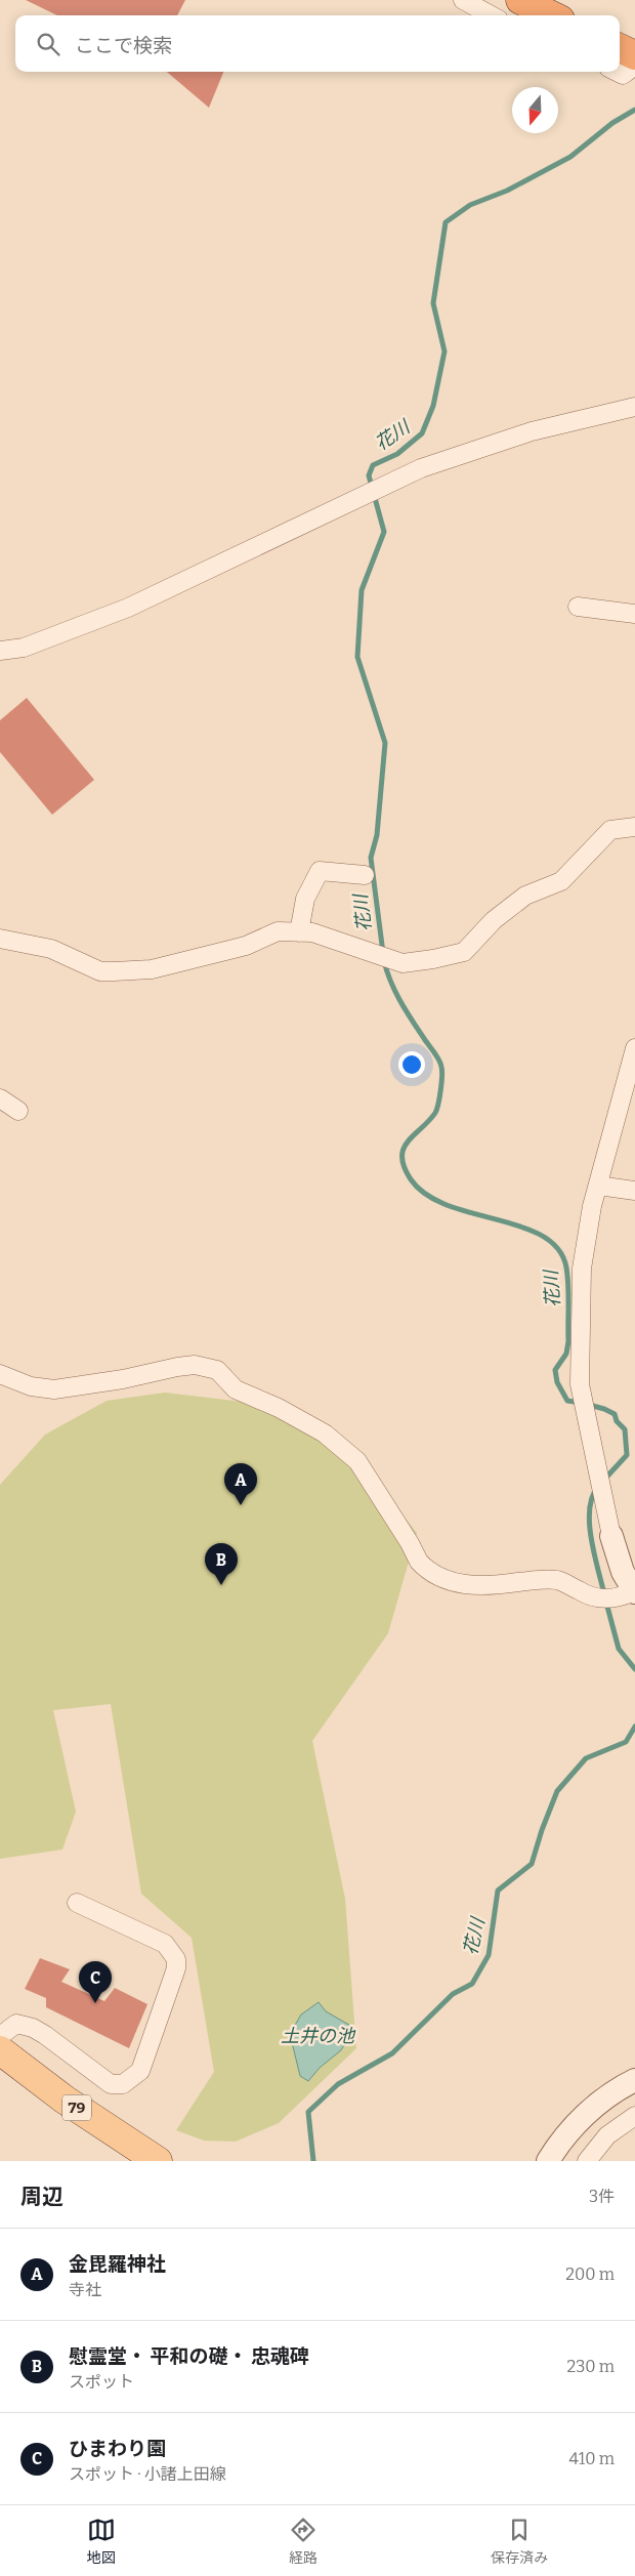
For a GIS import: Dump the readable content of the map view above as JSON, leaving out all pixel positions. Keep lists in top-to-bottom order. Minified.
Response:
{"streets":{"main road":["79"]},"water":["花川","土井の池"],"north":"bottom","page":{"search":"ここで検索","pins":["A","B","C"],"heading":["周辺","3件"],"list":[{"mark":"A","name":"金毘羅神社","note":"寺社","value":"200 m"},{"mark":"B","name":"慰霊堂・ 平和の礎・ 忠魂碑","note":"スポット","value":"230 m"},{"mark":"C","name":"ひまわり園","note":"スポット · 小諸上田線","value":"410 m"}],"nav":["地図","経路","保存済み"]}}
